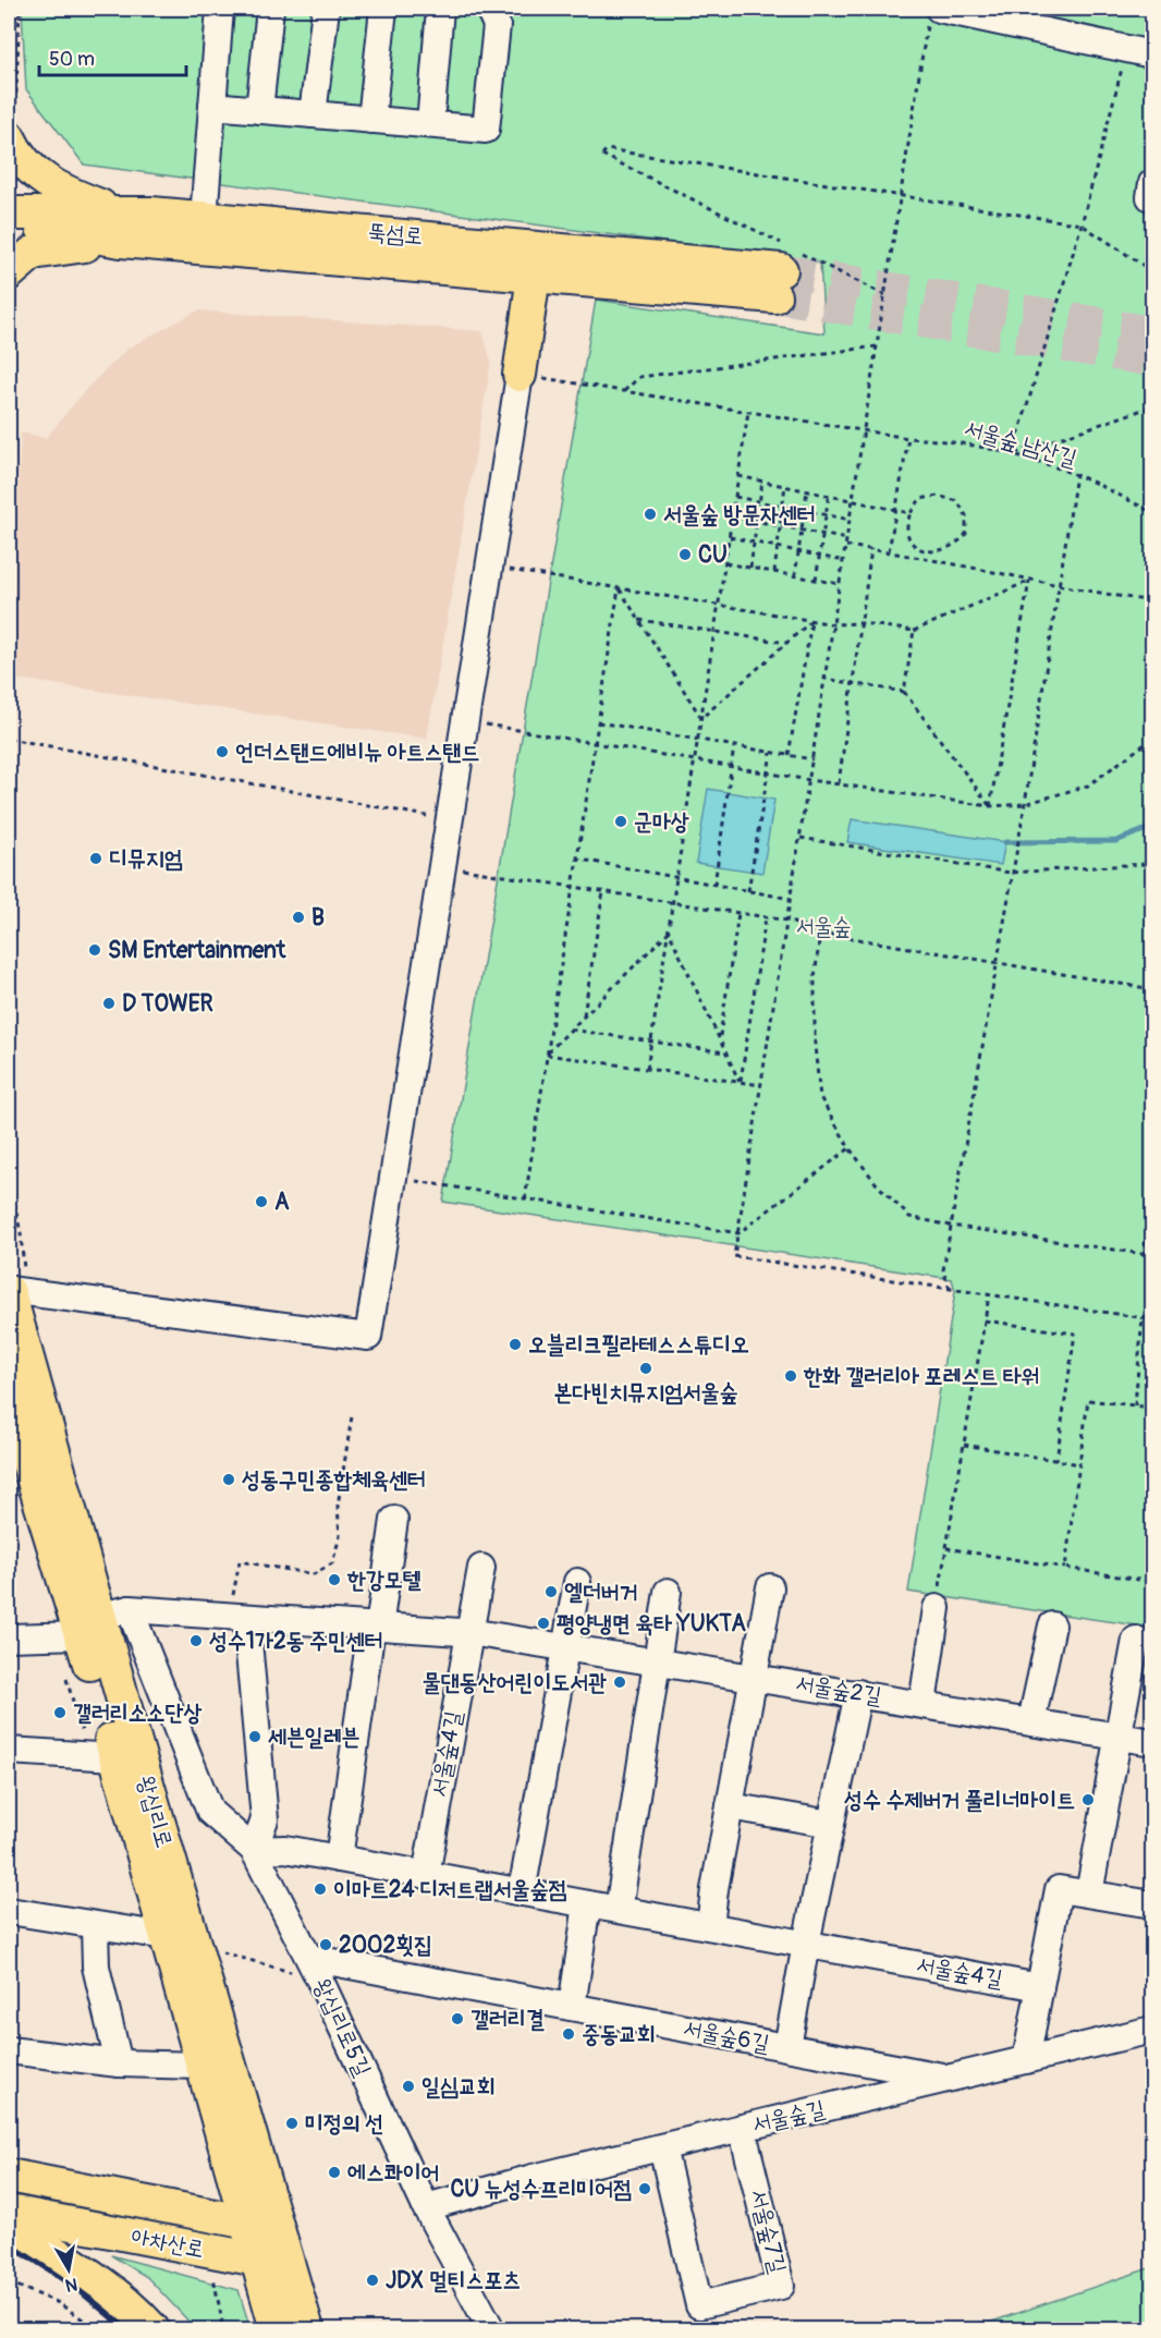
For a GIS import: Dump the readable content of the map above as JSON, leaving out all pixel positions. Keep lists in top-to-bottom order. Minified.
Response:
{"streets":{"main road":["뚝섬로","왕십리로","아차산로"],"street":["서울숲2길","서울숲4길","왕십리로5길","서울숲6길","서울숲길","서울숲7길"],"path":["서울숲 남산길"]},"crossings":[["서울숲2길","서울숲4길"],["서울숲2길","왕십리로"],["서울숲2길","왕십리로5길"],["서울숲4길","왕십리로5길"],["왕십리로","왕십리로5길"],["왕십리로","아차산로"],["왕십리로5길","서울숲6길"],["왕십리로5길","서울숲길"],["서울숲6길","서울숲길"],["서울숲길","서울숲7길"]],"parks":["서울숲"],"places":["서울숲 방문자센터","CU","언더스탠드에비뉴 아트스탠드","군마상","디뮤지엄","B","SM Entertainment","D TOWER","A","오블리크필라테스스튜디오","본다빈치뮤지엄서울숲","한화 갤러리아 포레스트 타워","성동구민종합체육센터","한강모텔","엘더버거","평양냉면 육타 YUKTA","성수1가2동 주민센터","물댄동산어린이도서관","갤러리소소단상","세븐일레븐","성수 수제버거 풀리너마이트","이마트24 디저트랩서울숲점","2002횟집","갤러리결","중동교회","일심교회","미정의 선","에스콰이어","CU 뉴성수프리미어점","JDX 멀티스포츠"],"scale_bar":"50 m","north":"bottom"}
